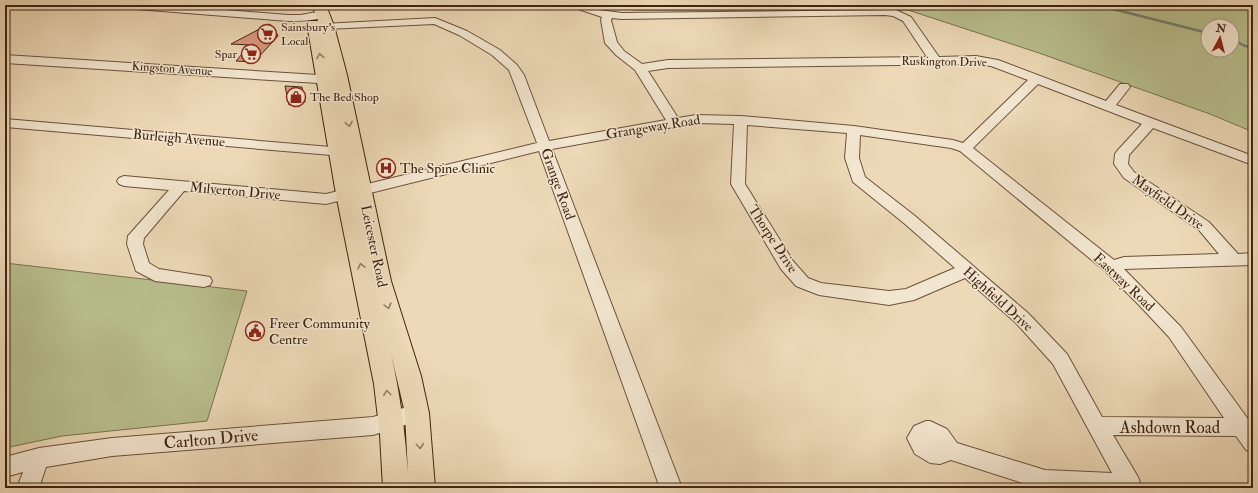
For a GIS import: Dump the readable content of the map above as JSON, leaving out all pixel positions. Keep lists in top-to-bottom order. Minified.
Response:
{"streets":{"main road":["Leicester Road"],"street":["Ruskington Drive","Kingston Avenue","Grangeway Road","Burleigh Avenue","Grange Road","Milverton Drive","Mayfield Drive","Thorpe Drive","Eastway Road","Highfield Drive","Ashdown Road","Carlton Drive"]},"crossings":[["Ruskington Drive","Mayfield Drive"],["Kingston Avenue","Leicester Road"],["Grangeway Road","Grange Road"],["Grangeway Road","Milverton Drive"],["Grangeway Road","Thorpe Drive"],["Grangeway Road","Leicester Road"],["Grangeway Road","Eastway Road"],["Grangeway Road","Highfield Drive"],["Burleigh Avenue","Leicester Road"],["Grange Road","Leicester Road"],["Milverton Drive","Leicester Road"],["Thorpe Drive","Highfield Drive"],["Leicester Road","Carlton Drive"],["Eastway Road","Ashdown Road"],["Highfield Drive","Ashdown Road"]],"places":{"supermarket":["Sainsbury's Local","Spar"],"shop":["The Bed Shop"],"hospital":["The Spine Clinic"],"public building":["Freer Community Centre"]},"north":"top"}
